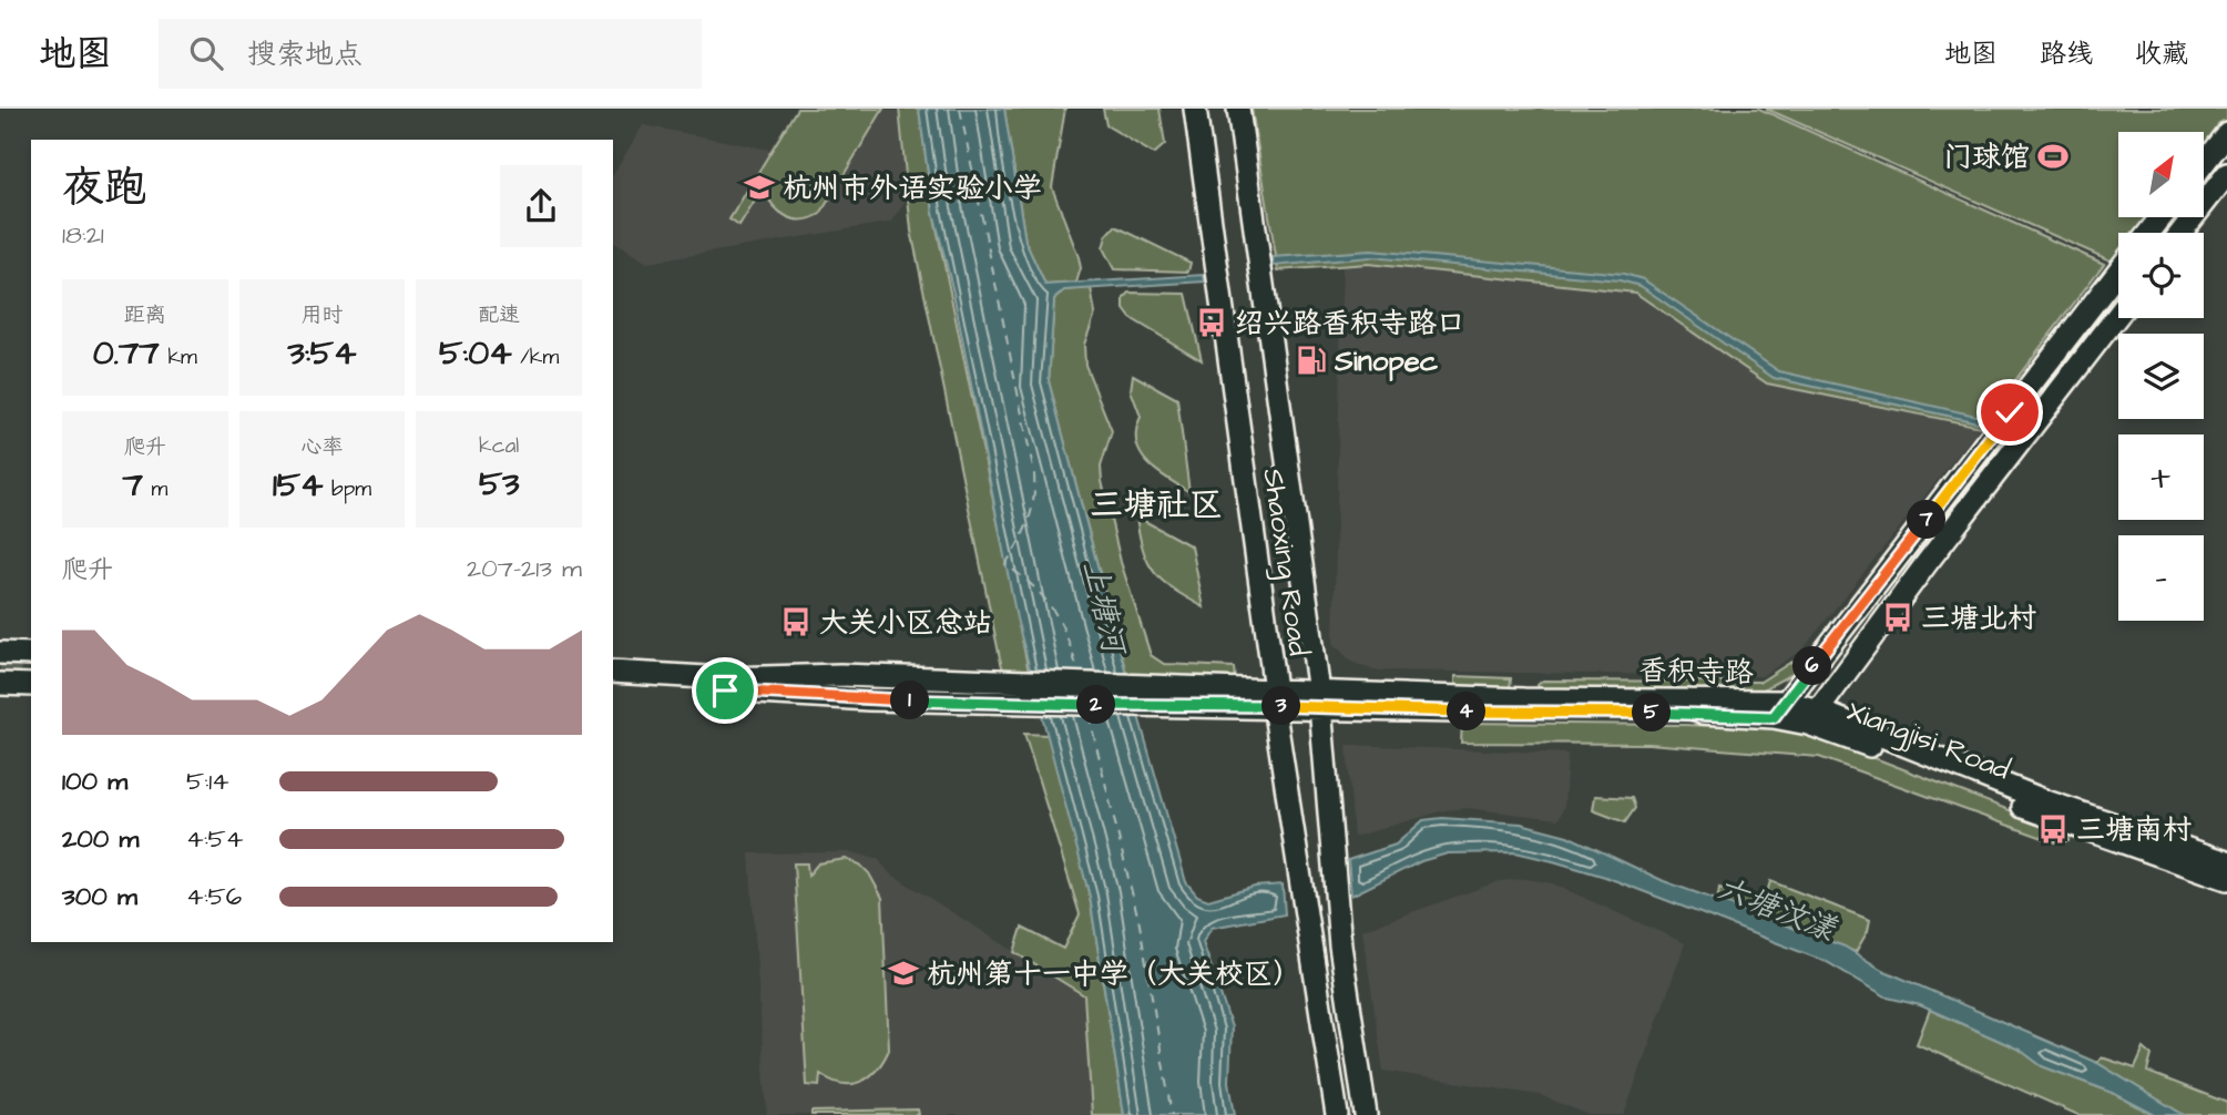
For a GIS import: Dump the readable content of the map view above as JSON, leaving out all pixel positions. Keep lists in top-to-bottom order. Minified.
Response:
{"streets":{"main road":["Shaoxing Road","Xiangjisi Road"]},"crossings":[["Shaoxing Road","Xiangjisi Road"]],"districts":["三塘社区"],"water":["上塘河","六塘汶漾"],"places":{"sports":["门球馆"],"school or university":["杭州市外语实验小学","杭州第十一中学（大关校区）"],"bus stop":["绍兴路香积寺路口","三塘北村","大关小区总站","三塘南村"],"fuel station":["Sinopec"]},"north":"top right","page":{"header":"地图","search":"搜索地点","nav":["地图","路线","收藏"],"map_buttons":["+","−"],"heading":["夜跑","18:21"],"stats":[["距离","0.77 km"],["用时","3:54"],["配速","5:04 /km"],["爬升","7 m"],["心率","154 bpm"],["kcal","53"]],"pins":["7","6","1","2","3","4","5"],"chart":["爬升","207–213 m"],"list":[{"name":"100 m","note":"5:14"},{"name":"200 m","note":"4:54"},{"name":"300 m","note":"4:56"}]}}
